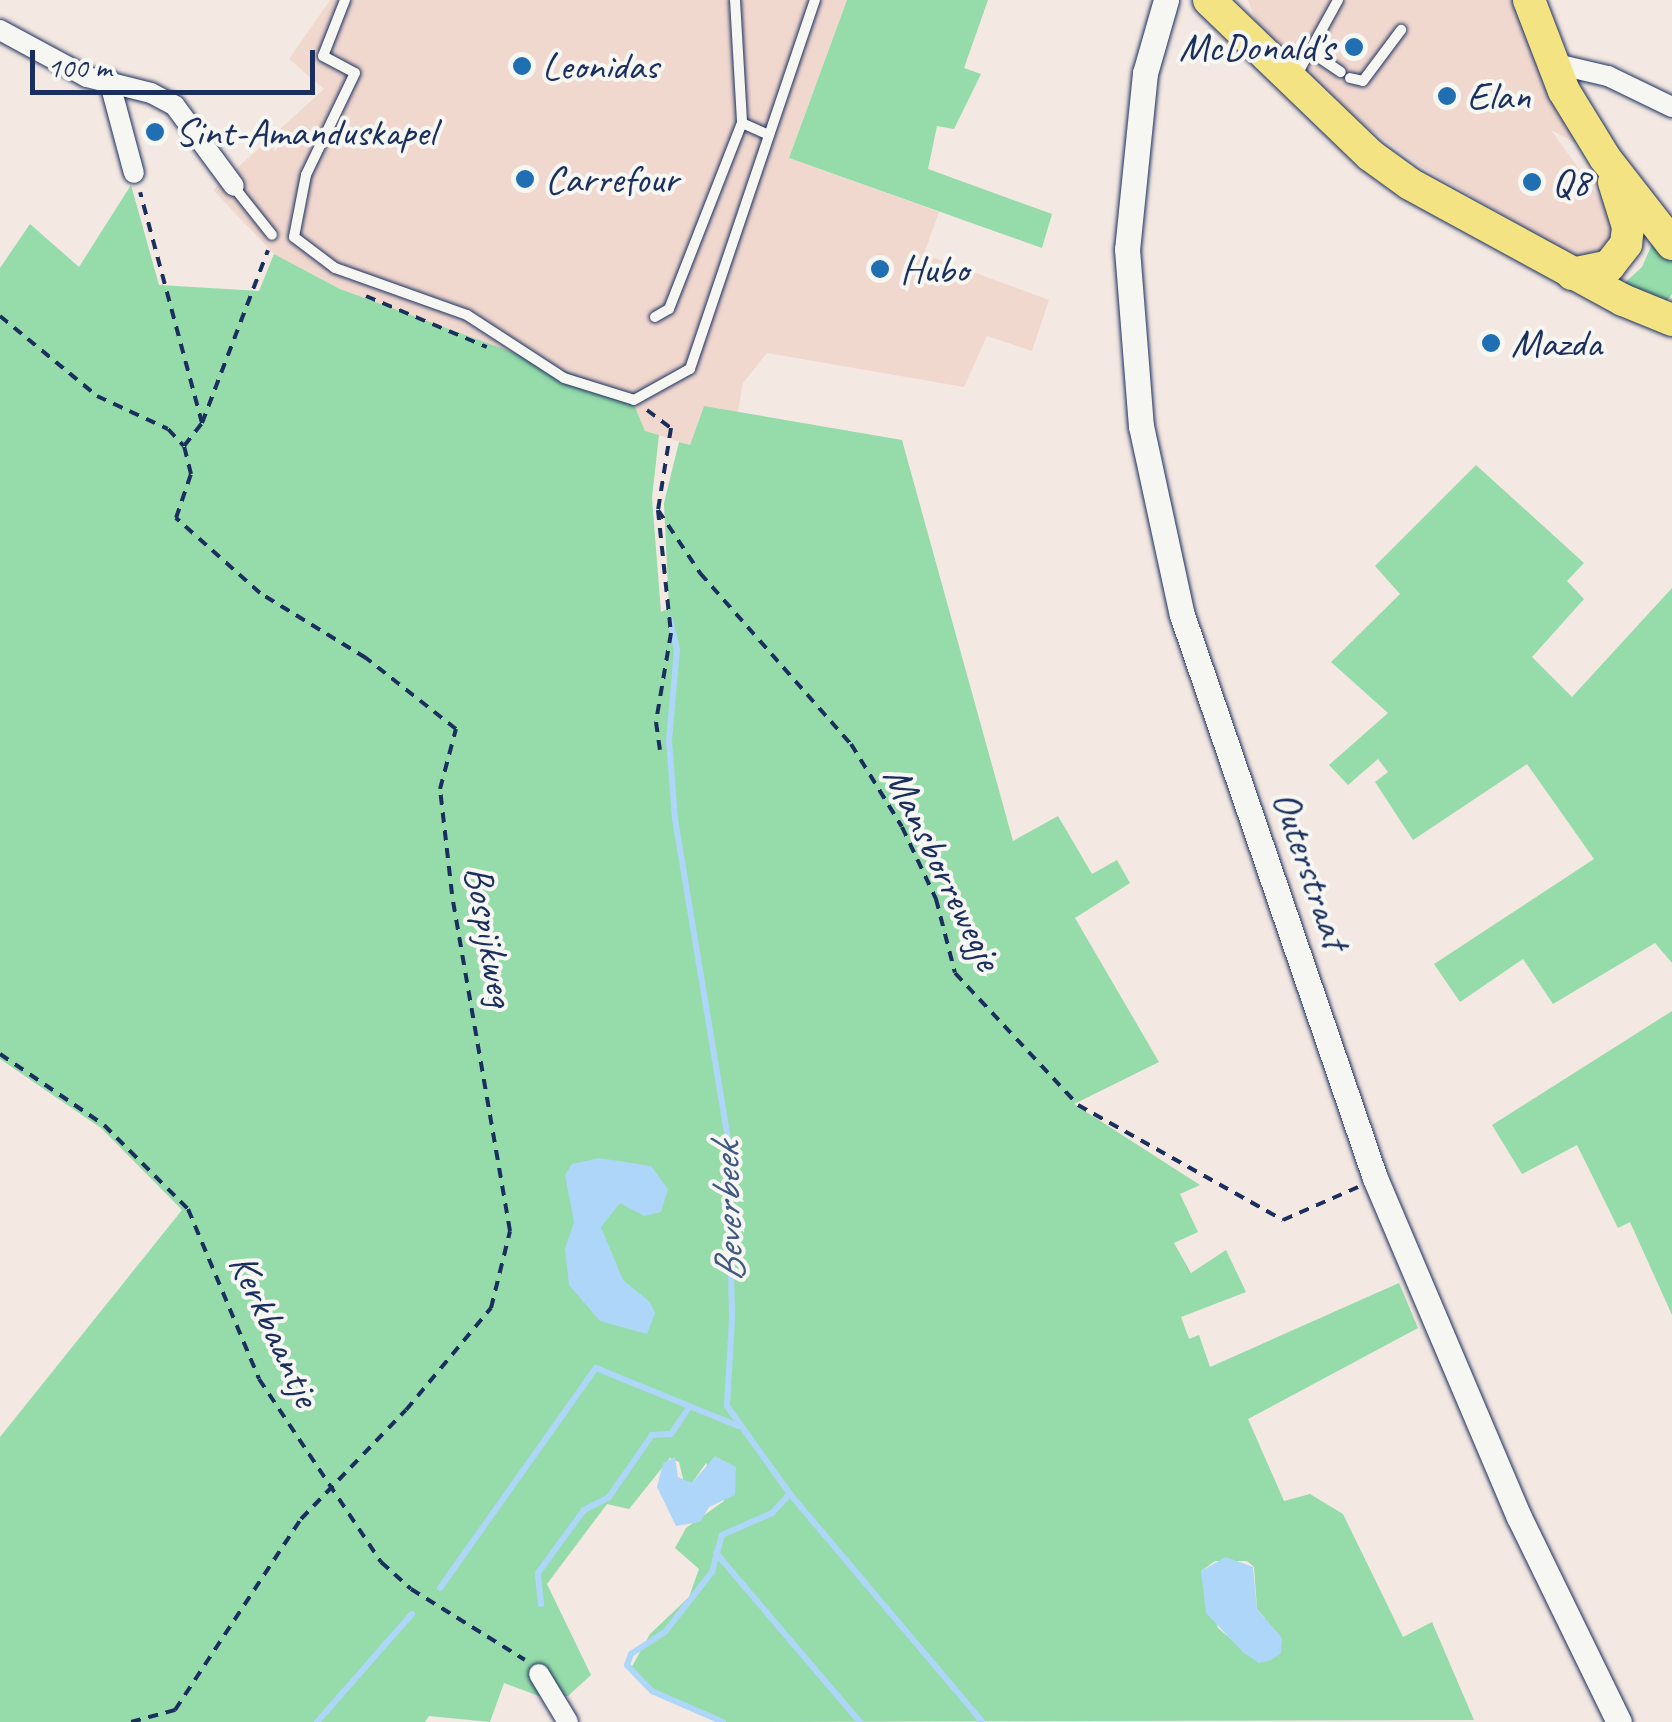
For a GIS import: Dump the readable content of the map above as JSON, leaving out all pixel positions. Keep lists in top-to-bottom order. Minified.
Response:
{"streets":{"street":["Outerstraat"],"path":["Mansborrewegje","Bospijkweg","Kerkbaantje"]},"crossings":[["Mansborrewegje","Outerstraat"],["Bospijkweg","Kerkbaantje"]],"water":["Beverbeek"],"places":["McDonald's","Leonidas","Elan","Sint-Amanduskapel","Carrefour","Q8","Hubo","Mazda"],"scale_bar":"100 m"}
